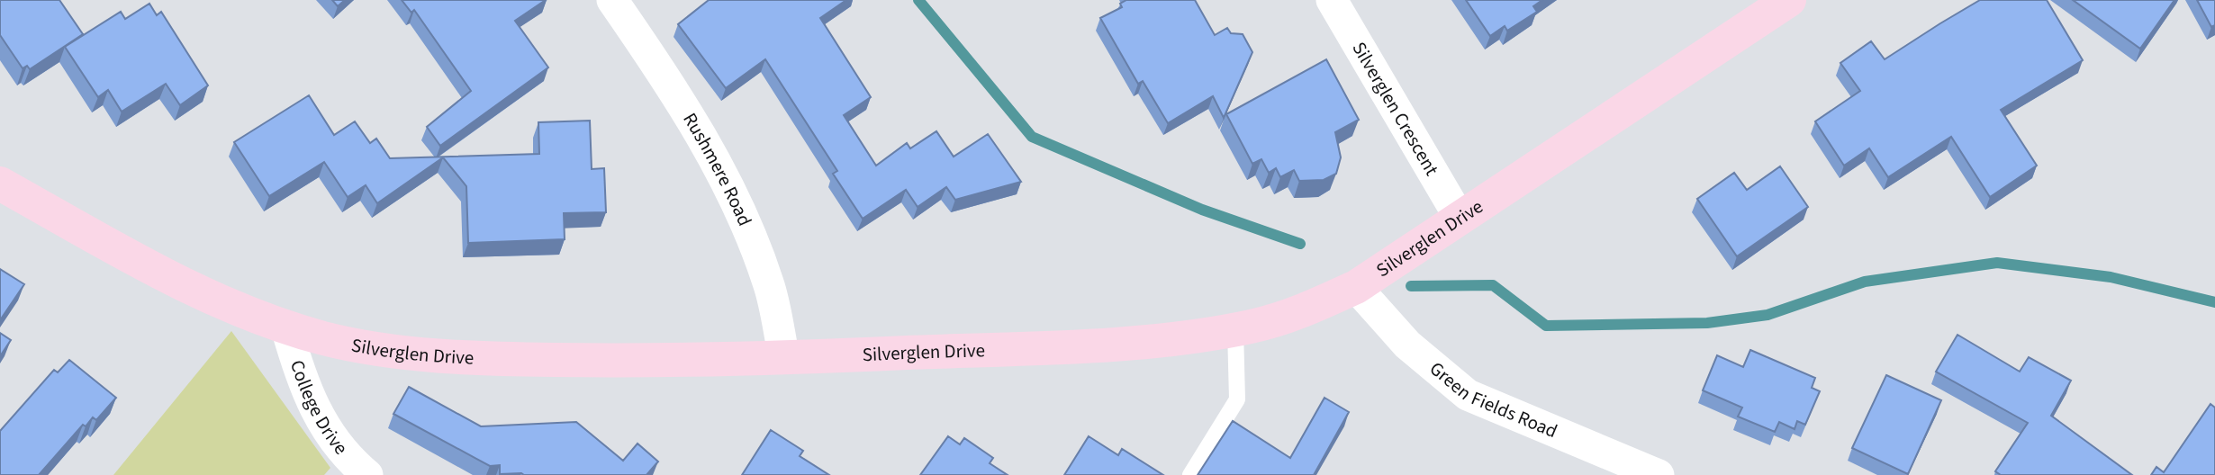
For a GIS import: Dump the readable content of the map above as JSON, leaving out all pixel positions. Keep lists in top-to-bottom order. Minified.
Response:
{"streets":{"street":["Silverglen Crescent","Rushmere Road","Silverglen Drive","Green Fields Road","College Drive"]},"crossings":[["Silverglen Crescent","Silverglen Drive"],["Rushmere Road","Silverglen Drive"],["Silverglen Drive","Green Fields Road"],["Silverglen Drive","College Drive"]]}
